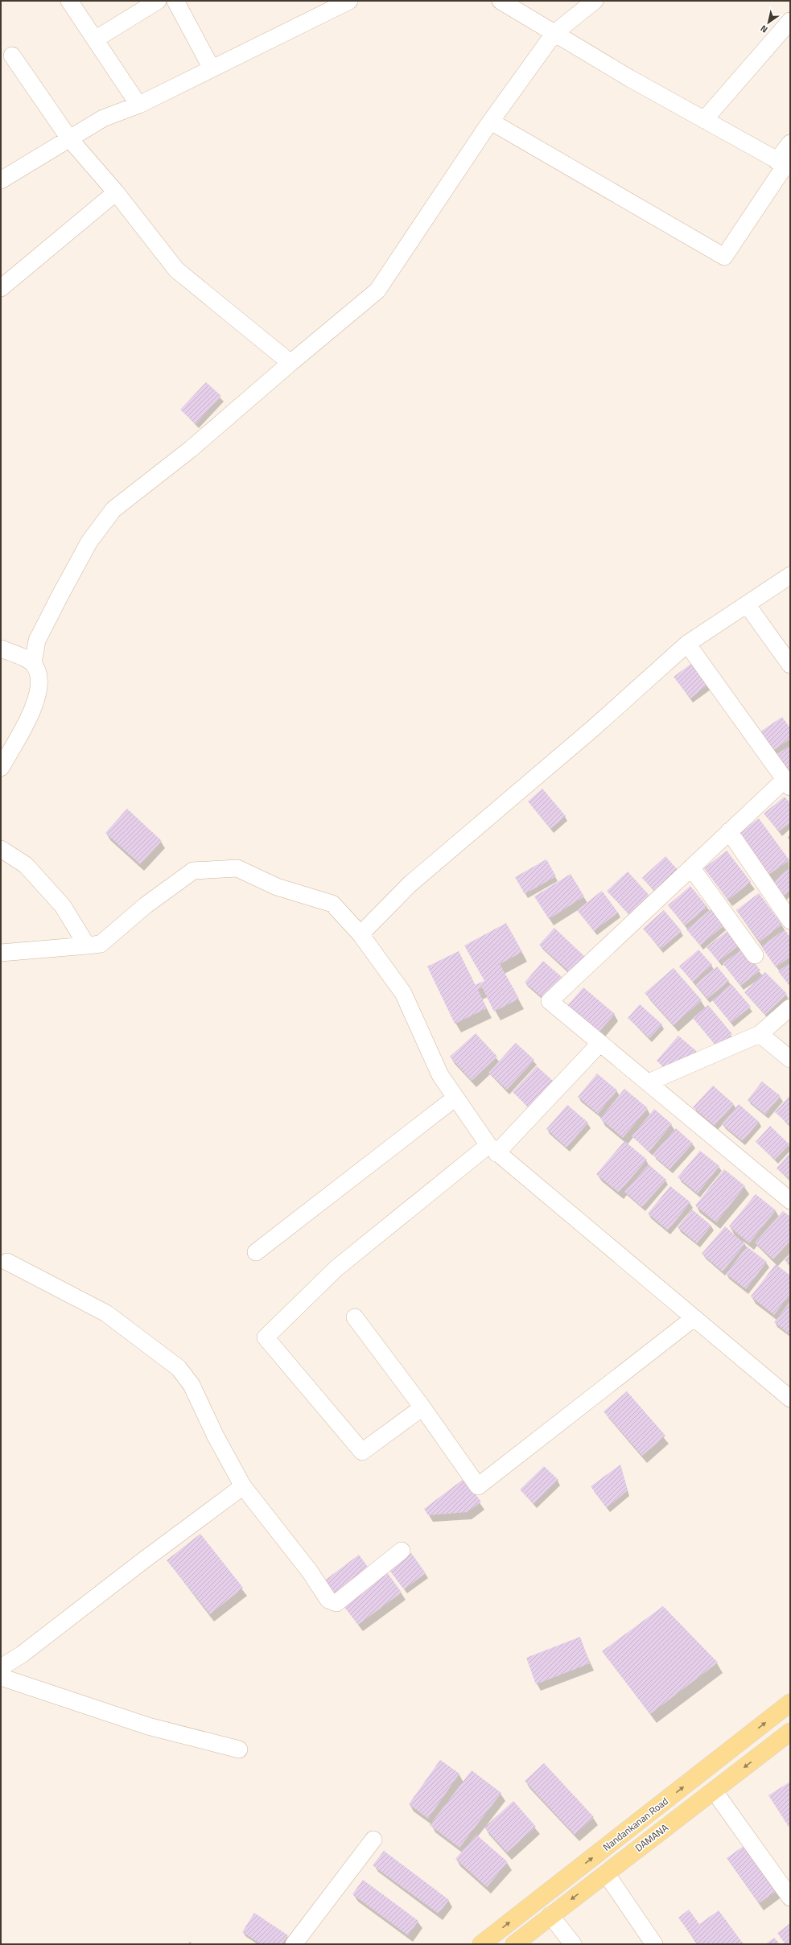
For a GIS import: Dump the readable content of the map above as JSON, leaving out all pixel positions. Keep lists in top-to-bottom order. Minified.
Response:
{"streets":{"main road":["Nandankanan Road","DAMANA"]},"one_way":["Nandankanan Road","DAMANA"],"north":"bottom left"}
